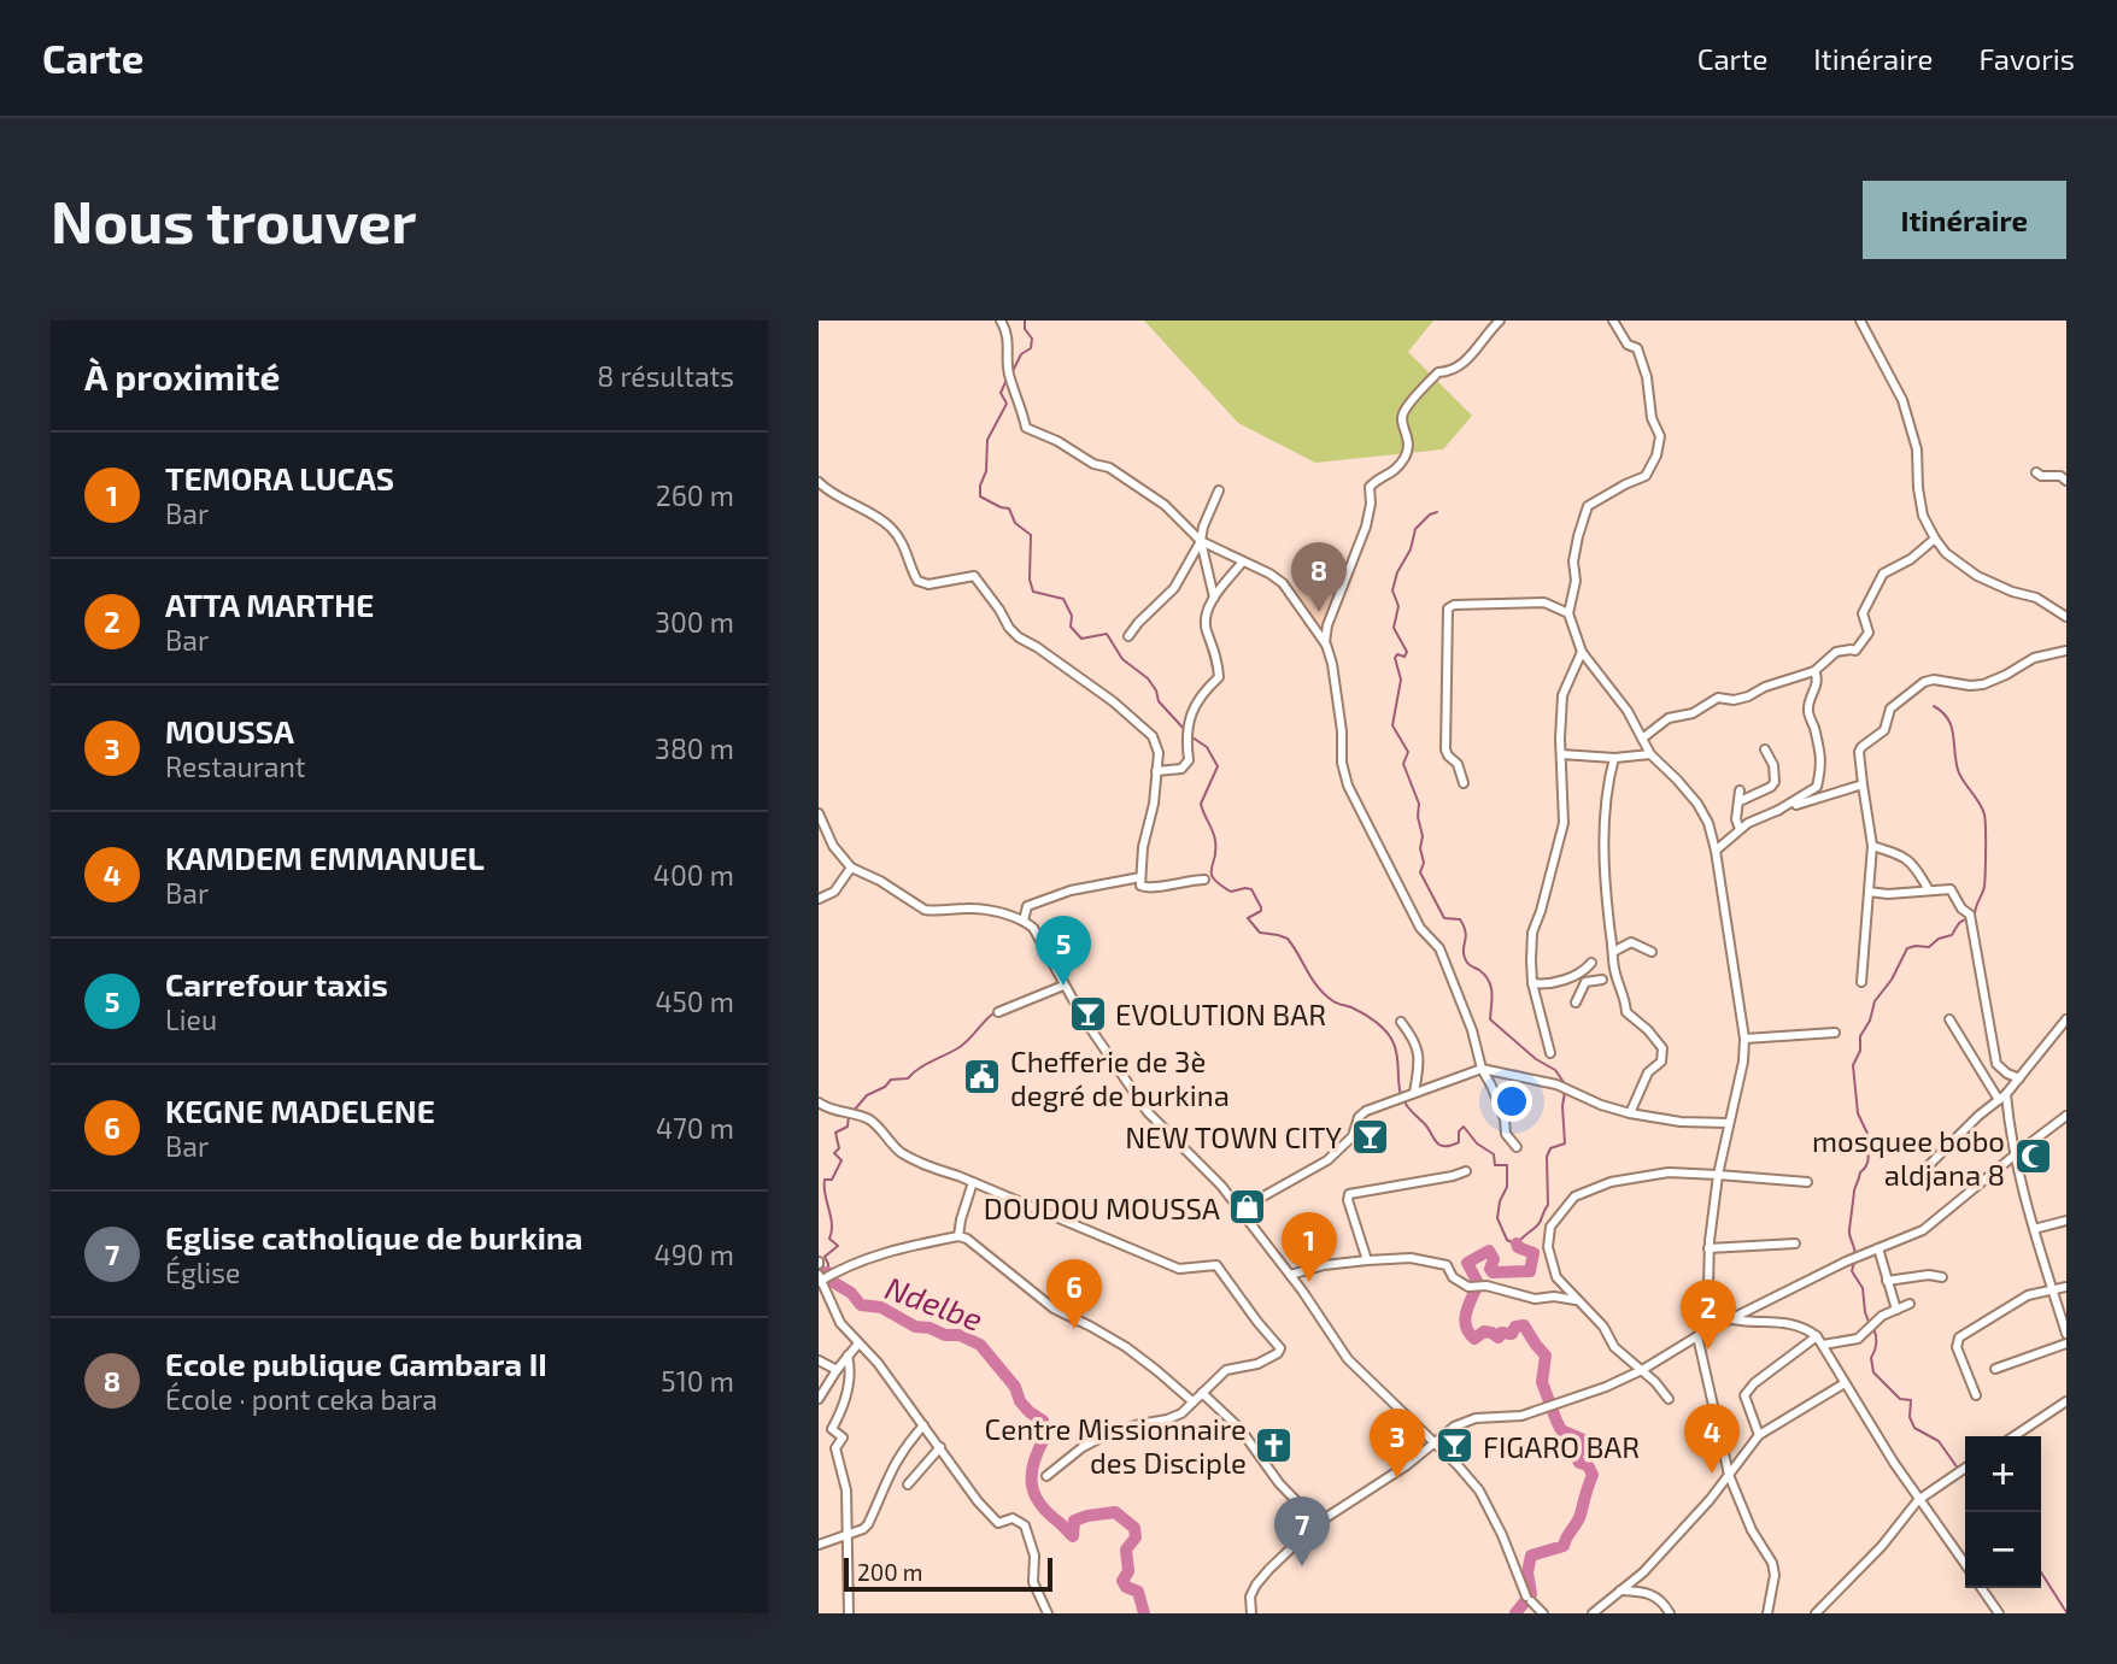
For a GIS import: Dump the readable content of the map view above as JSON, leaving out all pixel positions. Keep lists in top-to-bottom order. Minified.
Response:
{"water":["Ndelbe"],"places":{"bar":["EVOLUTION BAR","NEW TOWN CITY","FIGARO BAR"],"public building":["Chefferie de 3è degré de burkina"],"mosque":["mosquee bobo aldjana 8"],"shop":["DOUDOU MOUSSA"],"church":["Centre Missionnaire des Disciple"]},"scale_bar":"200 m","page":{"header":"Carte","nav":["Carte","Itinéraire","Favoris"],"buttons":"Itinéraire","title":"Nous trouver","heading":["À proximité","8 résultats"],"list":[{"mark":"1","name":"TEMORA LUCAS","note":"Bar","value":"260 m"},{"mark":"2","name":"ATTA MARTHE","note":"Bar","value":"300 m"},{"mark":"3","name":"MOUSSA","note":"Restaurant","value":"380 m"},{"mark":"4","name":"KAMDEM EMMANUEL","note":"Bar","value":"400 m"},{"mark":"5","name":"Carrefour taxis","note":"Lieu","value":"450 m"},{"mark":"6","name":"KEGNE MADELENE","note":"Bar","value":"470 m"},{"mark":"7","name":"Eglise catholique de burkina","note":"Église","value":"490 m"},{"mark":"8","name":"Ecole publique Gambara II","note":"École · pont ceka bara","value":"510 m"}],"pins":["8","5","1","6","2","4","3","7"],"map_buttons":["+","−"],"scale":"200 m"}}
